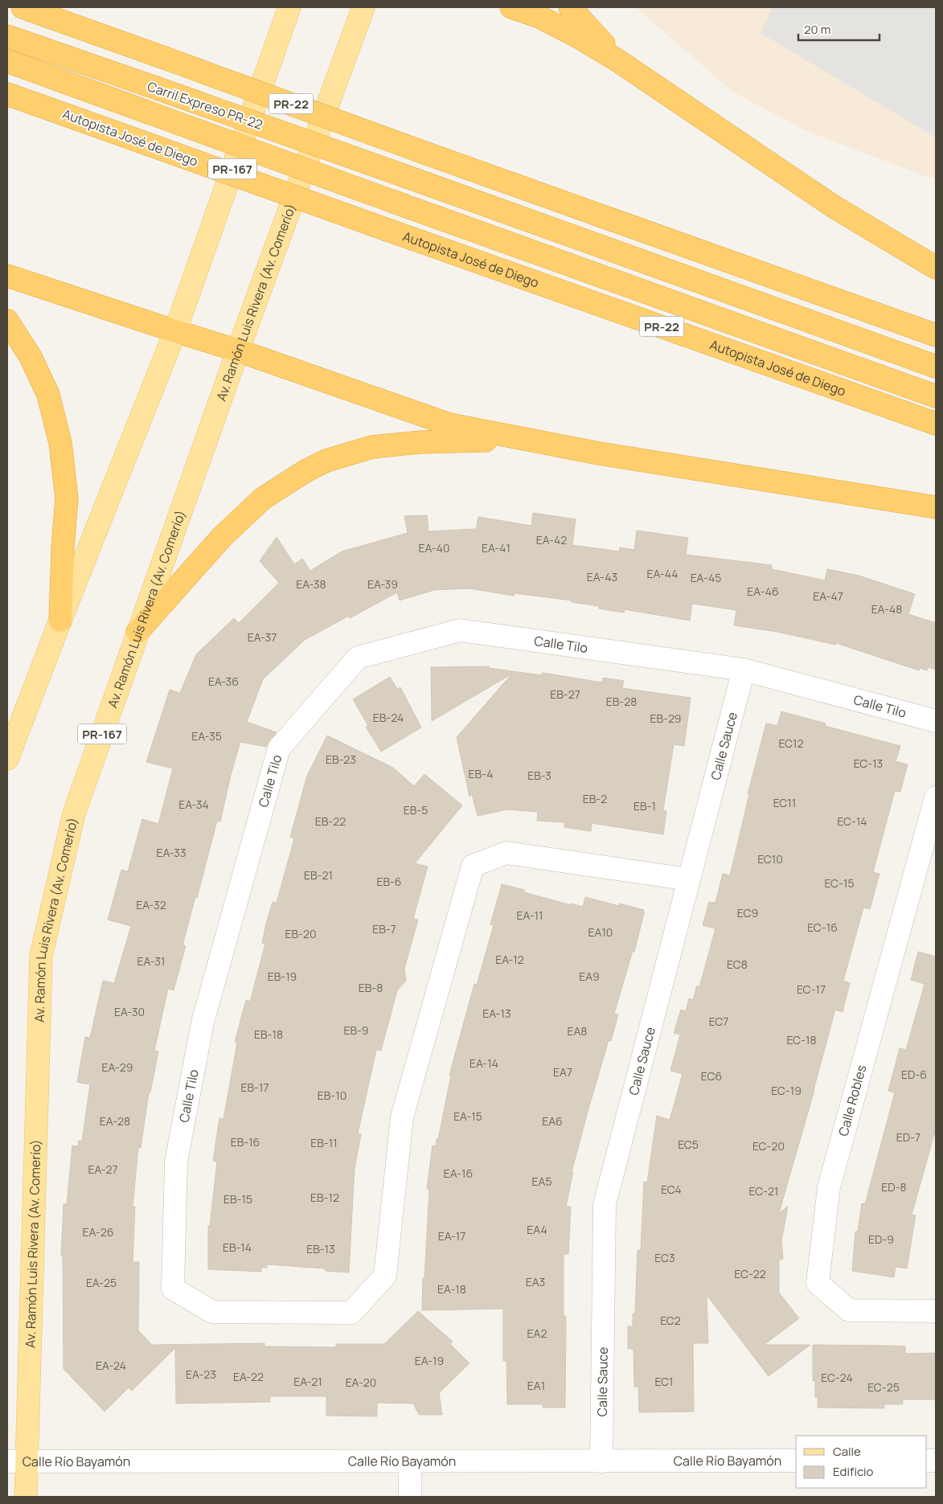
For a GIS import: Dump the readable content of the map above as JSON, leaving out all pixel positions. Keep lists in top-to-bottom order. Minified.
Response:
{"streets":{"highway":["PR-22","Carril Expreso PR-22","Autopista José de Diego"],"main road":["PR-167","Av. Ramón Luis Rivera (Av. Comerío)"],"street":["Calle Tilo","Calle Sauce","Calle Robles","Calle Río Bayamón"]},"crossings":[["Av. Ramón Luis Rivera (Av. Comerío)","Calle Río Bayamón"],["Calle Tilo","Calle Sauce"],["Calle Sauce","Calle Río Bayamón"]],"house_numbers":["EA-42","EA-40","EA-41","EA-44","EA-43","EA-45","EA-38","EA-39","EA-46","EA-47","EA-48","EA-37","EA-36","EB-27","EB-28","EB-24","EB-29","EA-35","EC12","EB-23","EC-13","EB-4","EB-3","EB-2","EC11","EA-34","EB-1","EB-5","EB-22","EC-14","EA-33","EC10","EB-21","EB-6","EC-15","EA-32","EC9","EA-11","EC-16","EB-7","EA10","EB-20","EA-12","EA-31","EC8","EB-19","EA9","EB-8","EC-17","EA-30","EA-13","EC7","EB-9","EA8","EB-18","EC-18","EA-14","EA-29","EA7","ED-6","EC6","EB-17","EC-19","EB-10","EA-15","EA-28","EA6","ED-7","EB-16","EB-11","EC5","EC-20","EA-27","EA-16","EA5","ED-8","EC4","EC-21","EB-12","EB-15","EA4","EA-26","EA-17","ED-9","EB-14","EB-13","EC3","EC-22","EA3","EA-25","EA-18","EC2","EA2","EA-19","EA-24","EA-23","EA-22","EC-24","EA-21","EC1","EA-20","EA1","EC-25"],"legend":["Calle","Edificio"],"scale_bar":"20 m"}
